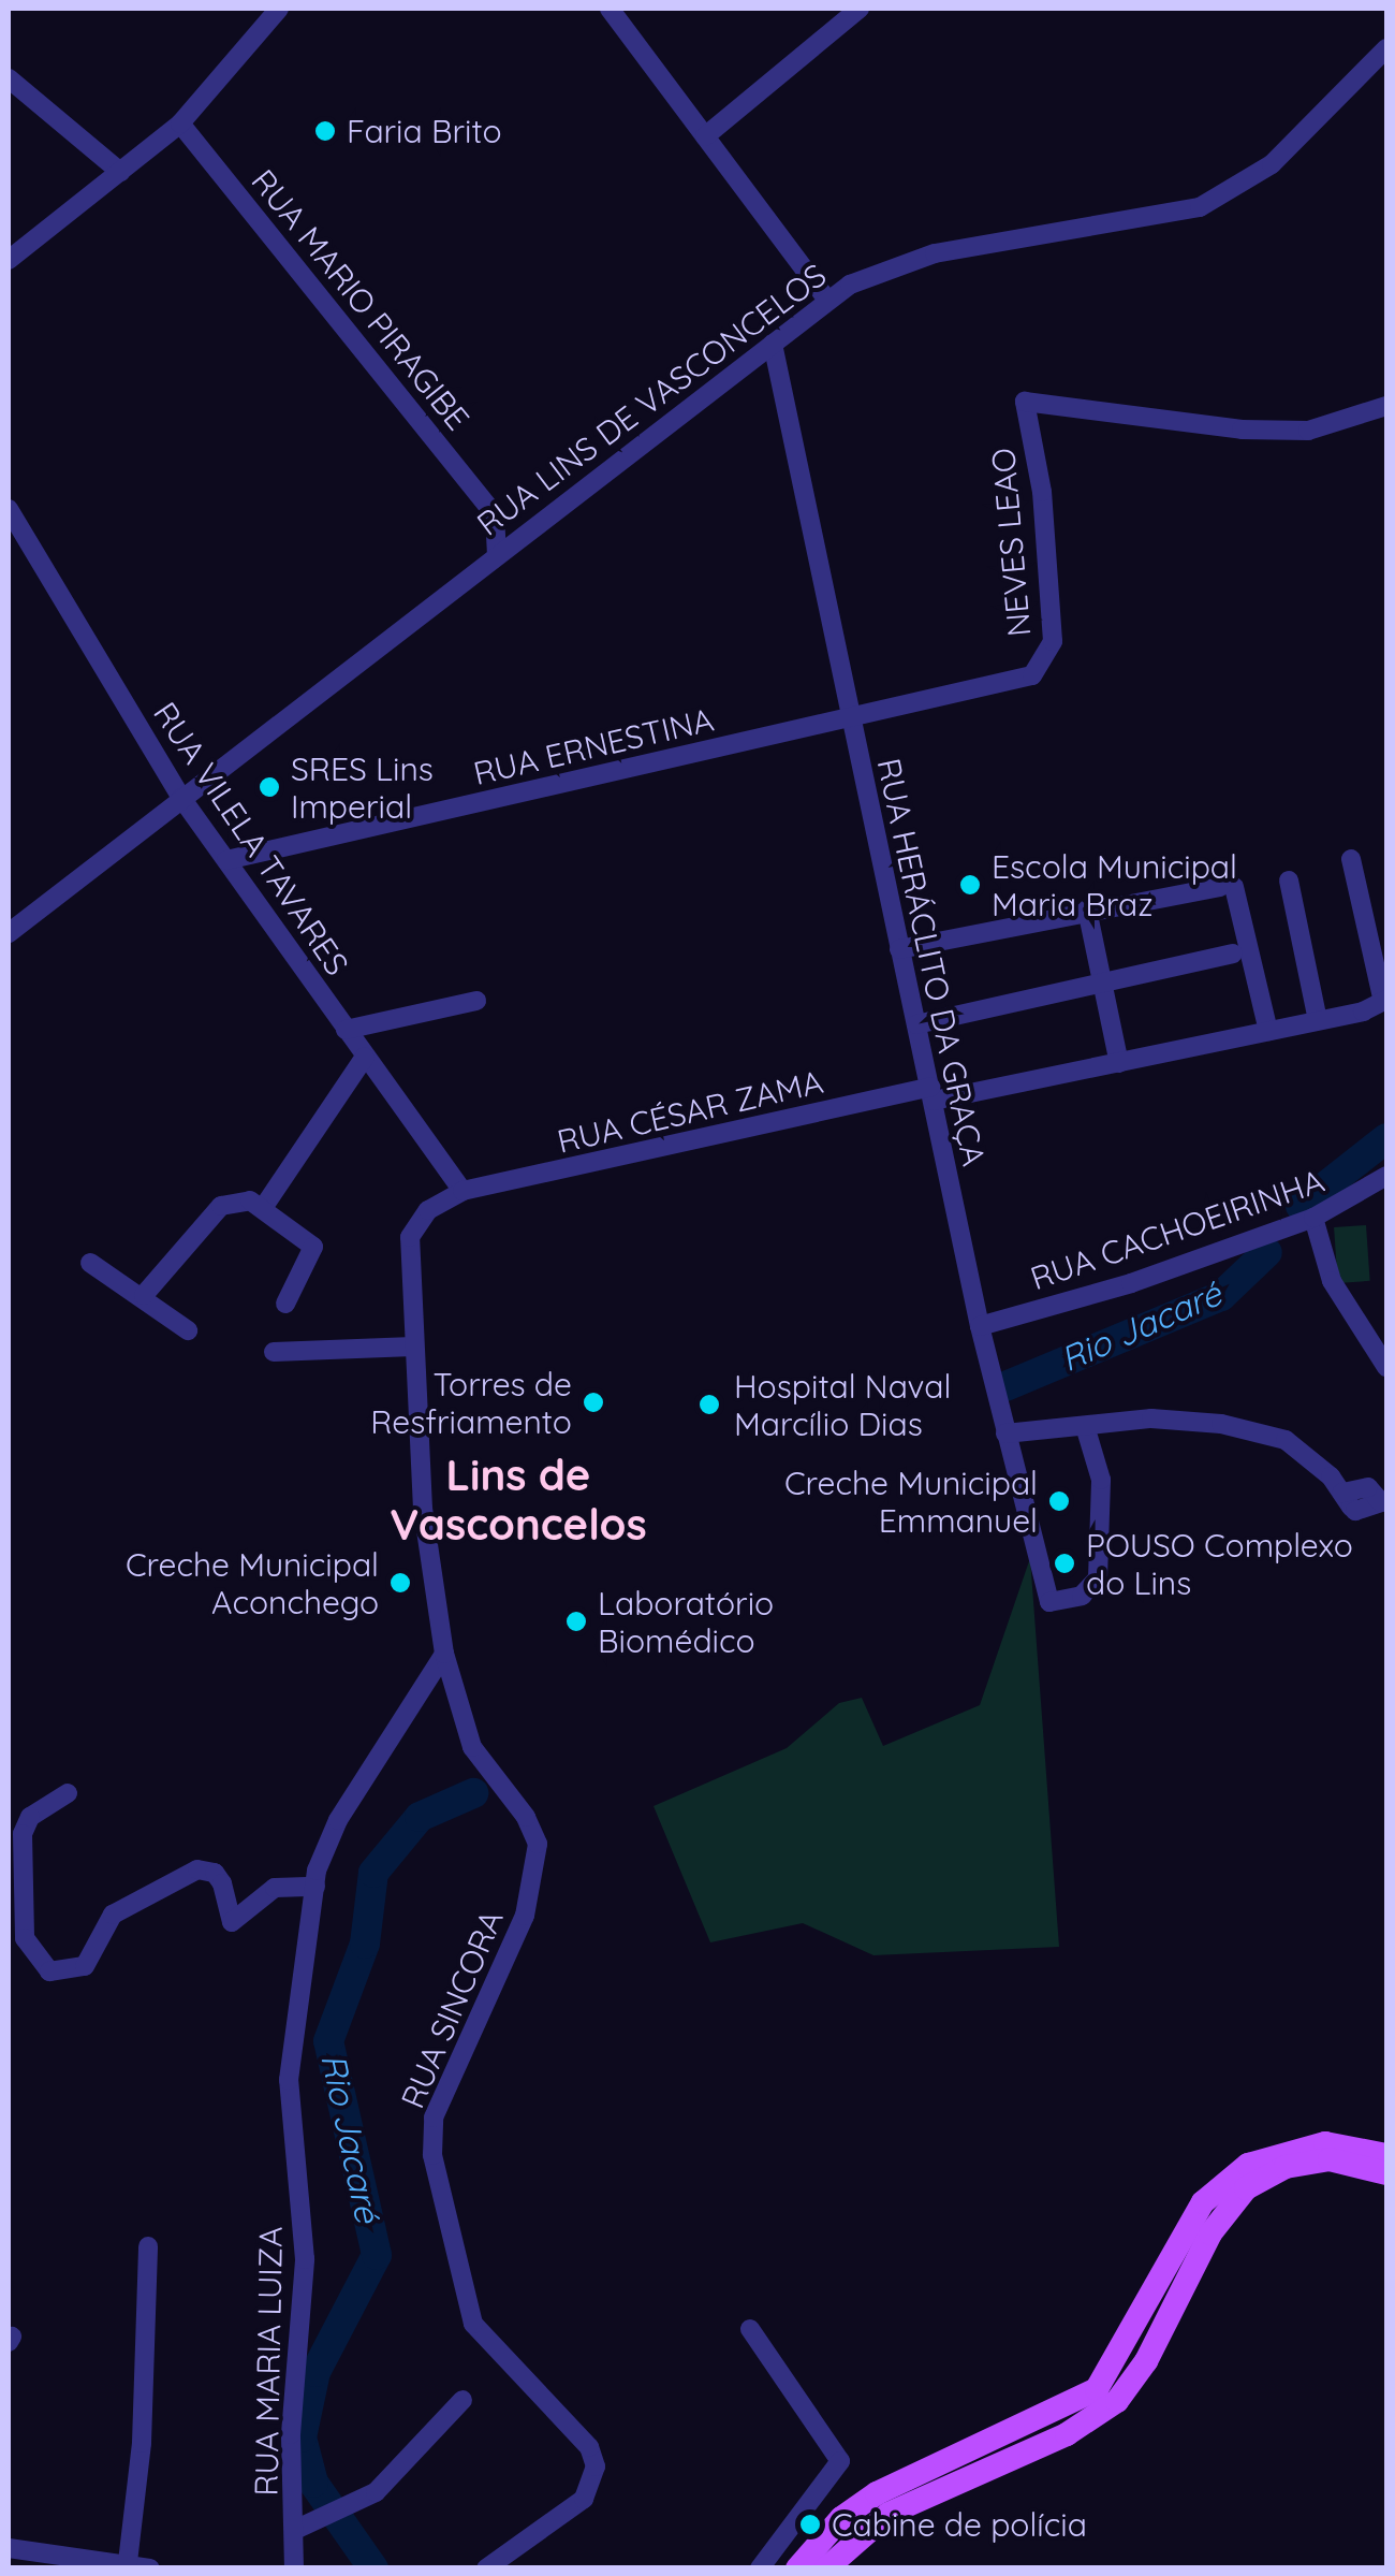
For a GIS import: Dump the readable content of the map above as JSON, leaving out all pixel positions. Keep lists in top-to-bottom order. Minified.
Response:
{"streets":{"street":["RUA MARIO PIRAGIBE","RUA LINS DE VASCONCELOS","NEVES LEAO","RUA ERNESTINA","RUA VILELA TAVARES","RUA HERÁCLITO DA GRAÇA","RUA CÉSAR ZAMA","RUA CACHOEIRINHA","RUA SINCORA","RUA MARIA LUIZA"]},"crossings":[["RUA LINS DE VASCONCELOS","RUA VILELA TAVARES"],["RUA LINS DE VASCONCELOS","RUA HERÁCLITO DA GRAÇA"],["NEVES LEAO","RUA ERNESTINA"],["NEVES LEAO","RUA HERÁCLITO DA GRAÇA"],["RUA ERNESTINA","RUA VILELA TAVARES"],["RUA ERNESTINA","RUA HERÁCLITO DA GRAÇA"],["RUA VILELA TAVARES","RUA CÉSAR ZAMA"],["RUA HERÁCLITO DA GRAÇA","RUA CÉSAR ZAMA"],["RUA HERÁCLITO DA GRAÇA","RUA CACHOEIRINHA"],["RUA SINCORA","RUA MARIA LUIZA"]],"districts":["Lins de Vasconcelos"],"water":["Rio Jacaré"],"places":["Faria Brito","SRES Lins Imperial","Escola Municipal Maria Braz","Torres de Resfriamento","Hospital Naval Marcílio Dias","Creche Municipal Emmanuel","POUSO Complexo do Lins","Creche Municipal Aconchego","Laboratório Biomédico","Cabine de polícia"]}
